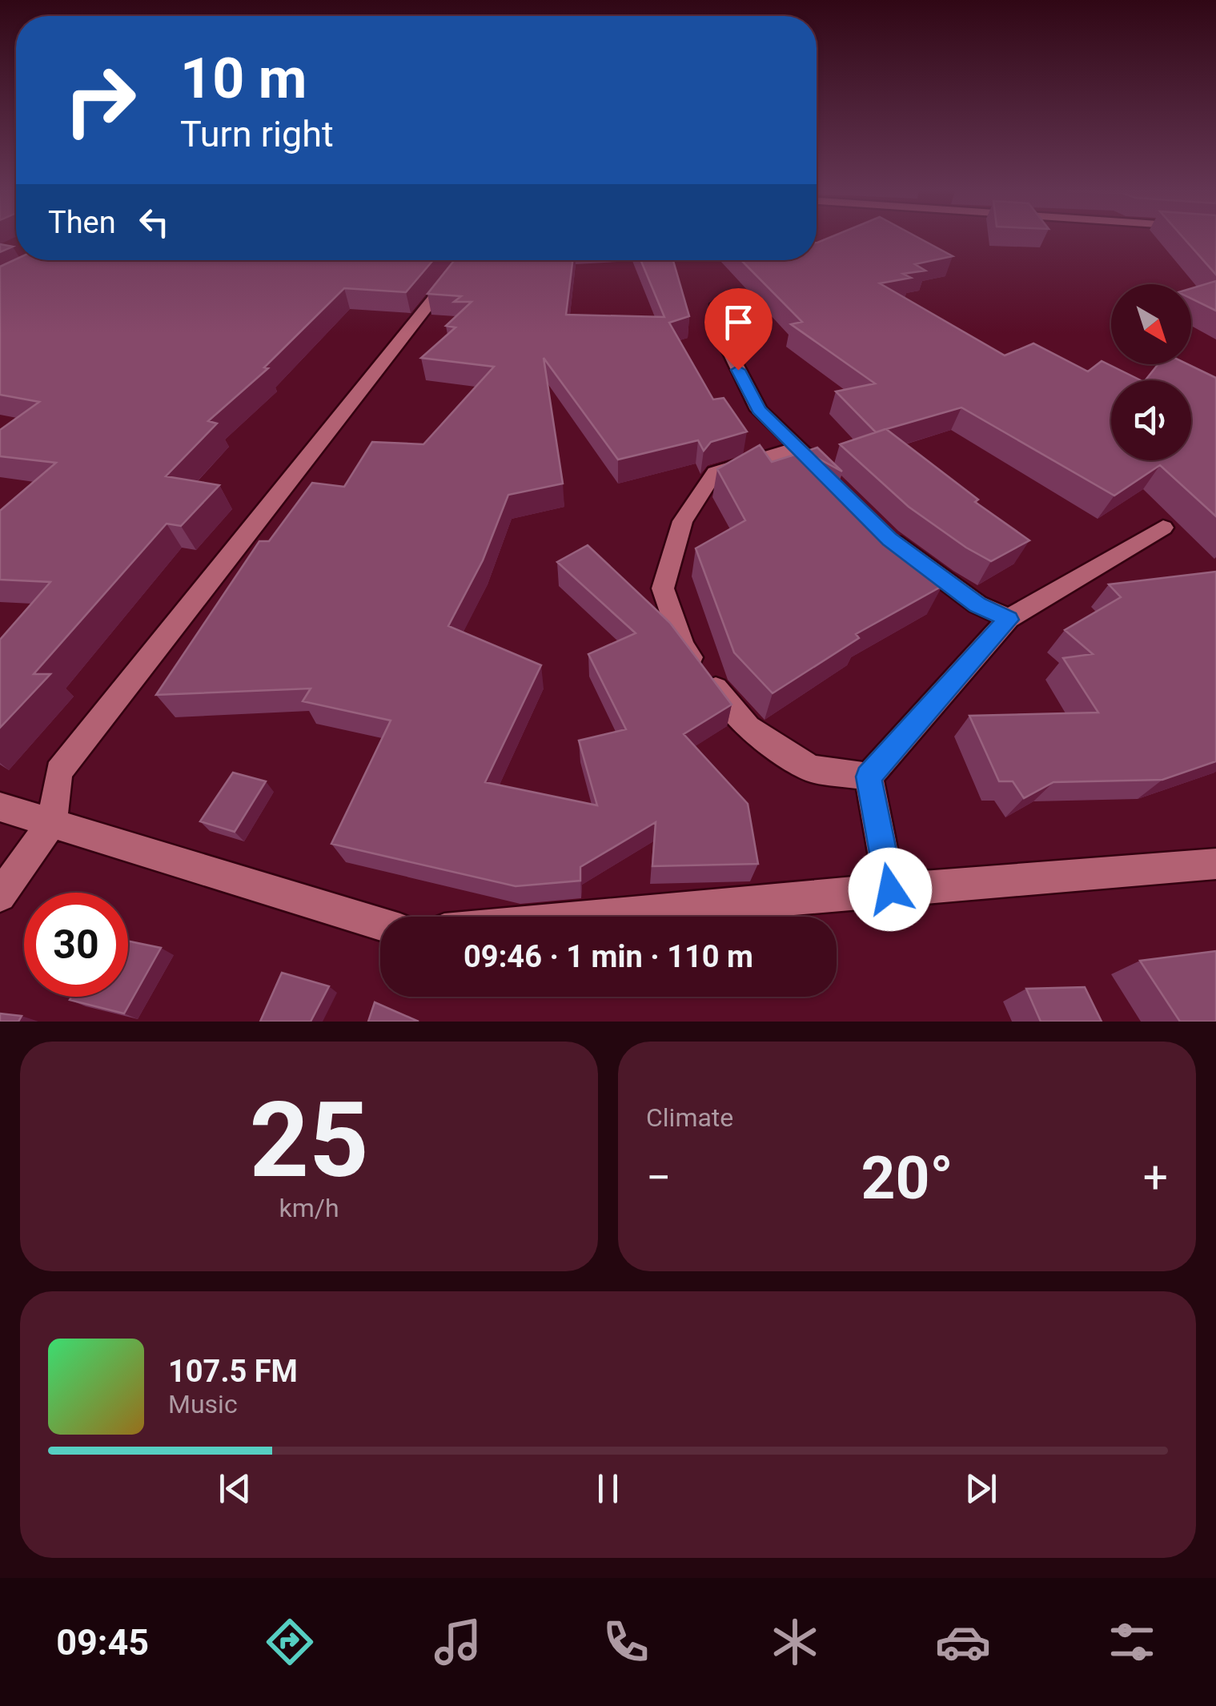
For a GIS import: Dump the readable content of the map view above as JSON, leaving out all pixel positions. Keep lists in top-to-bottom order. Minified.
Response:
{"north":"bottom right","page":{"turn":["10 m","Turn right"],"then":"Then","limit":"30","trip":"09:46 · 1 min · 110 m","tile":[["25","km/h"],"Climate"],"heat":["−","20°","+"],"song":["107.5 FM","Music"],"tabs":"09:45"}}
